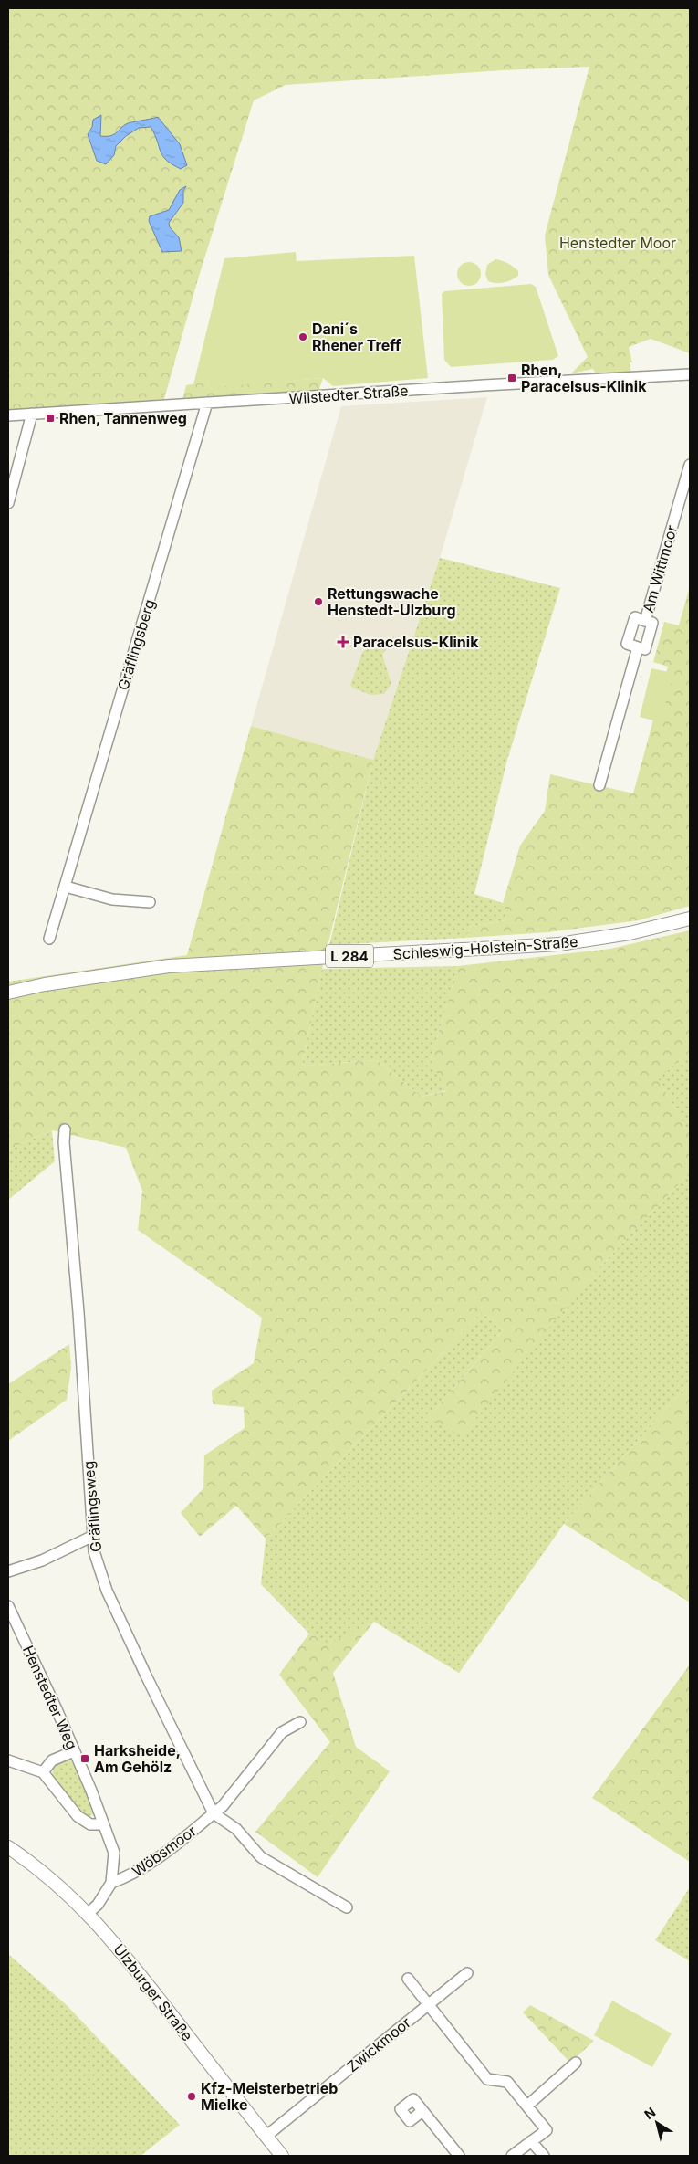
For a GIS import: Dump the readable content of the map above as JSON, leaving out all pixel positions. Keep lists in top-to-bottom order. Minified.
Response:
{"streets":{"main road":["Schleswig-Holstein-Straße","L 284","Ulzburger Straße"],"street":["Wilstedter Straße","Am Wittmoor","Gräflingsberg","Gräflingsweg","Henstedter Weg","Wöbsmoor","Zwickmoor"]},"crossings":[["Wilstedter Straße","Gräflingsberg"],["Gräflingsweg","Wöbsmoor"],["Henstedter Weg","Wöbsmoor"],["Henstedter Weg","Ulzburger Straße"],["Ulzburger Straße","Zwickmoor"]],"parks":["Henstedter Moor"],"places":{"other":["Dani´s Rhener Treff","Rettungswache Henstedt-Ulzburg","Kfz-Meisterbetrieb Mielke"],"transit":["Rhen, Paracelsus-Klinik","Rhen, Tannenweg","Harksheide, Am Gehölz"],"health":["Paracelsus-Klinik"]},"north":"top left"}
